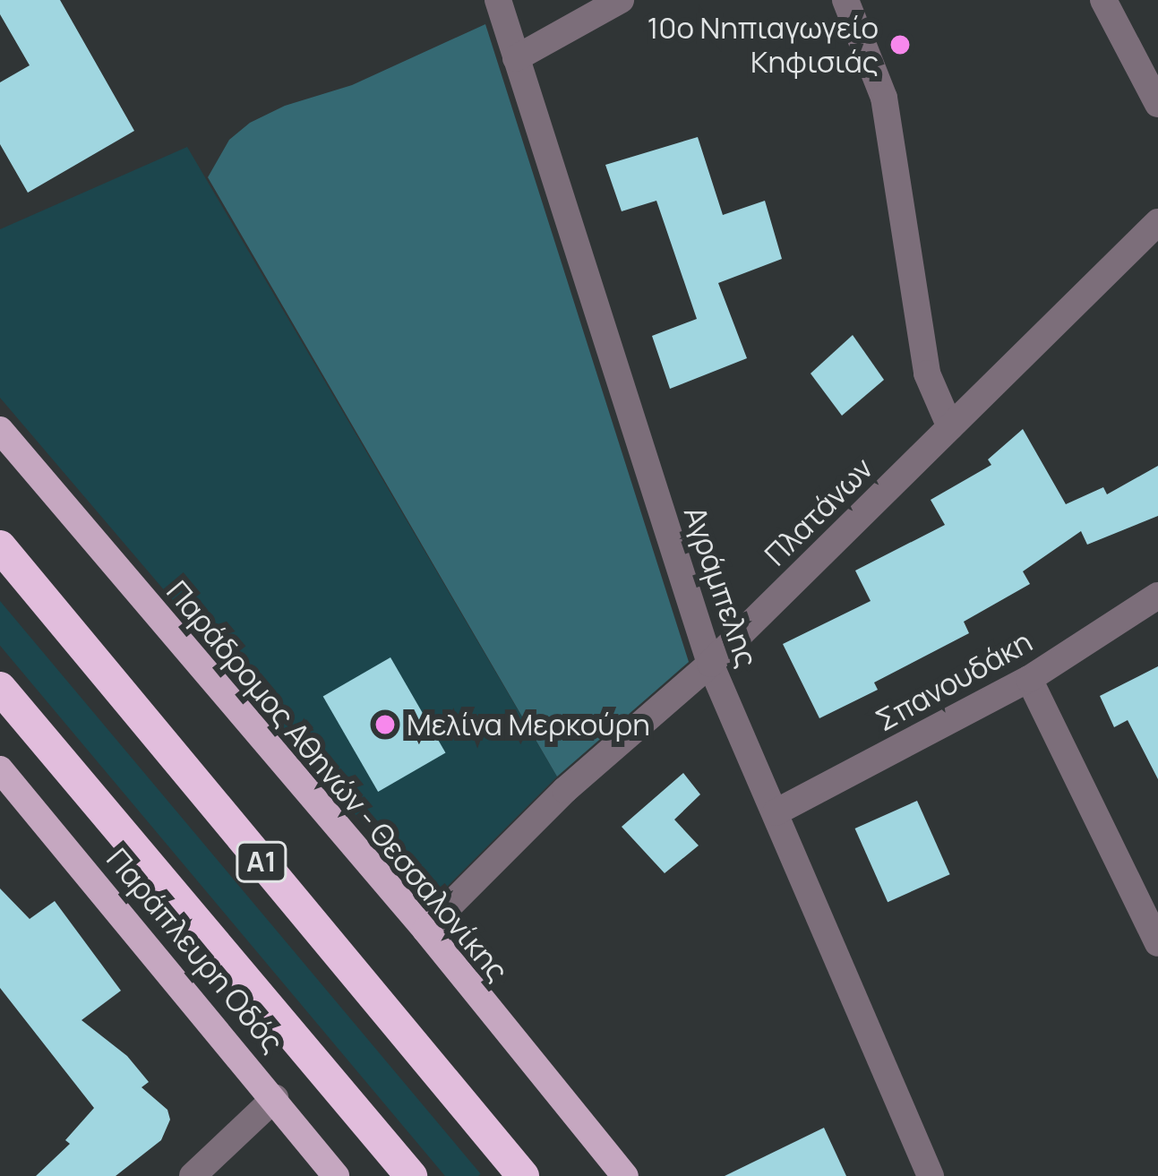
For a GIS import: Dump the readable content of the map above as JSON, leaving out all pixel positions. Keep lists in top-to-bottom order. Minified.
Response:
{"streets":{"highway":["Α1"],"main road":["Παράδρομος Αθηνών - Θεσσαλονίκης","Παράπλευρη Οδός"],"street":["Πλατάνων","Αγράμπελης","Σπανουδάκη"]},"crossings":[["Πλατάνων","Αγράμπελης"],["Πλατάνων","Παράδρομος Αθηνών - Θεσσαλονίκης"],["Αγράμπελης","Σπανουδάκη"]],"places":["10ο Νηπιαγωγείο Κηφισιάς","Μελίνα Μερκούρη"]}
